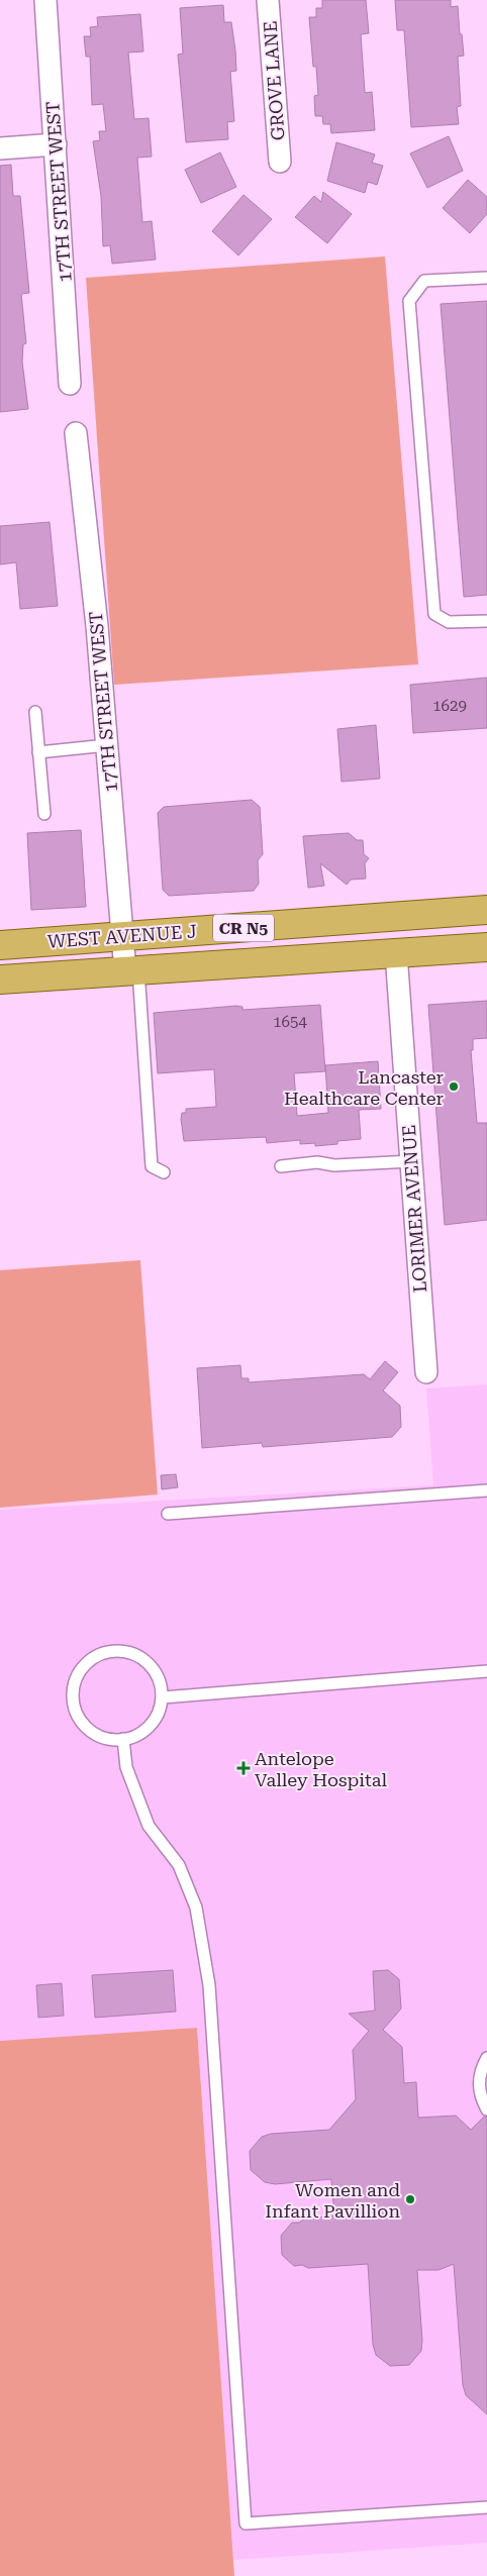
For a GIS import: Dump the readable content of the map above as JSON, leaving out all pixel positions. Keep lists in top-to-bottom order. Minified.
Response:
{"streets":{"main road":["CR N5","WEST AVENUE J"],"street":["GROVE LANE","17TH STREET WEST","LORIMER AVENUE"]},"crossings":[["17TH STREET WEST","WEST AVENUE J"],["WEST AVENUE J","LORIMER AVENUE"]],"places":{"other":["Lancaster Healthcare Center","Women and Infant Pavillion"],"health":["Antelope Valley Hospital"]},"house_numbers":["1629","1654"]}
